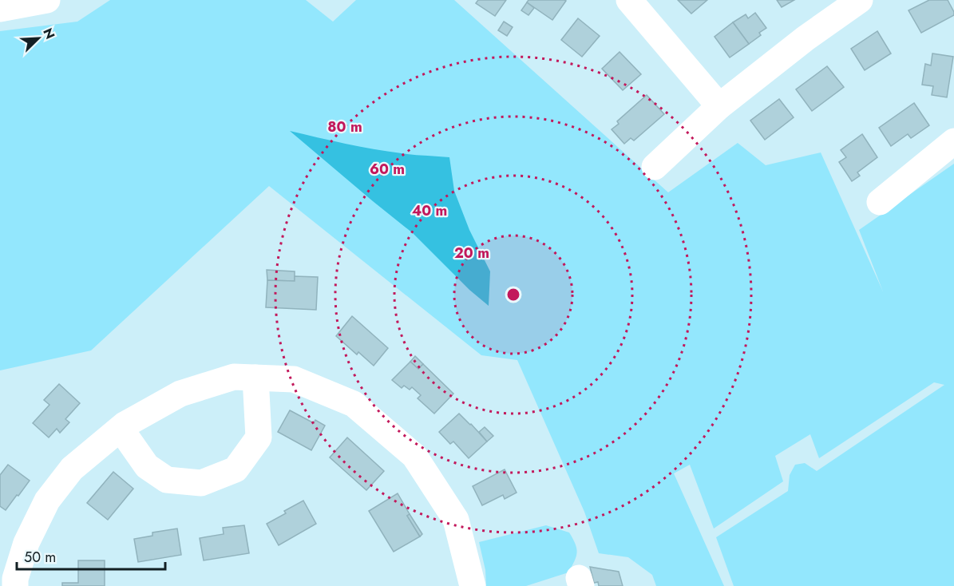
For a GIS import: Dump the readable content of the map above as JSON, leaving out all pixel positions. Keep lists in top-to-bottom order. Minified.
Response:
{"scale_bar":"50 m","north":"top right","rings":["80 m","60 m","40 m","20 m"]}
